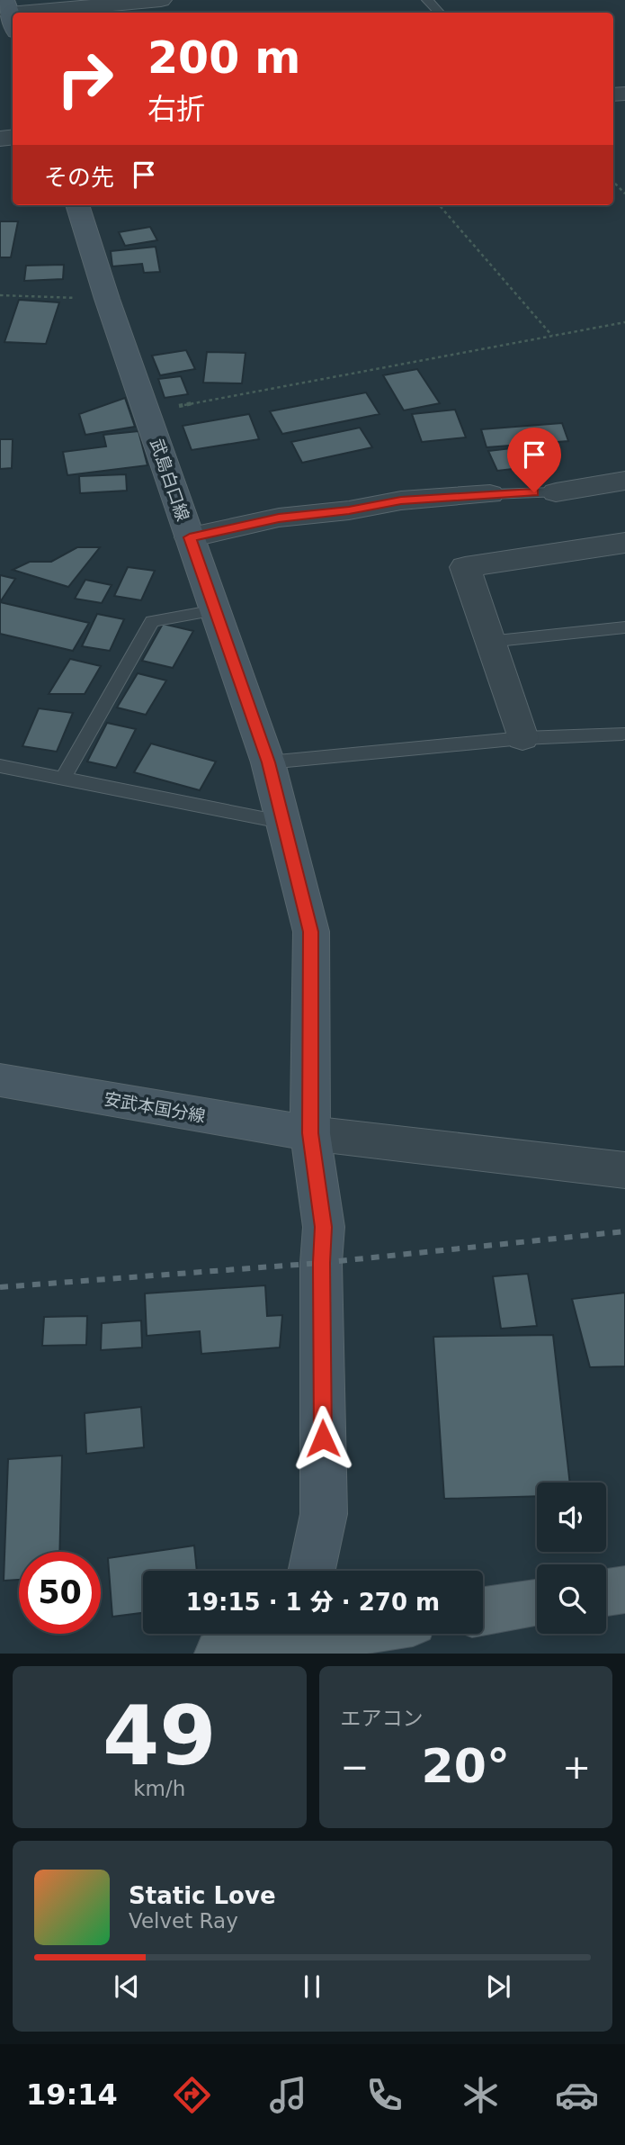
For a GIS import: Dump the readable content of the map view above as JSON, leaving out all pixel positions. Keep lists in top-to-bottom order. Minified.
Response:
{"streets":{"main road":["武島白口線","安武本国分線"]},"crossings":[["武島白口線","安武本国分線"]],"page":{"turn":["200 m","右折"],"then":"その先","limit":"50","trip":"19:15 · 1 分 · 270 m","tile":[["49","km/h"],"エアコン"],"heat":["−","20°","+"],"song":["Static Love","Velvet Ray"],"tabs":"19:14"}}
